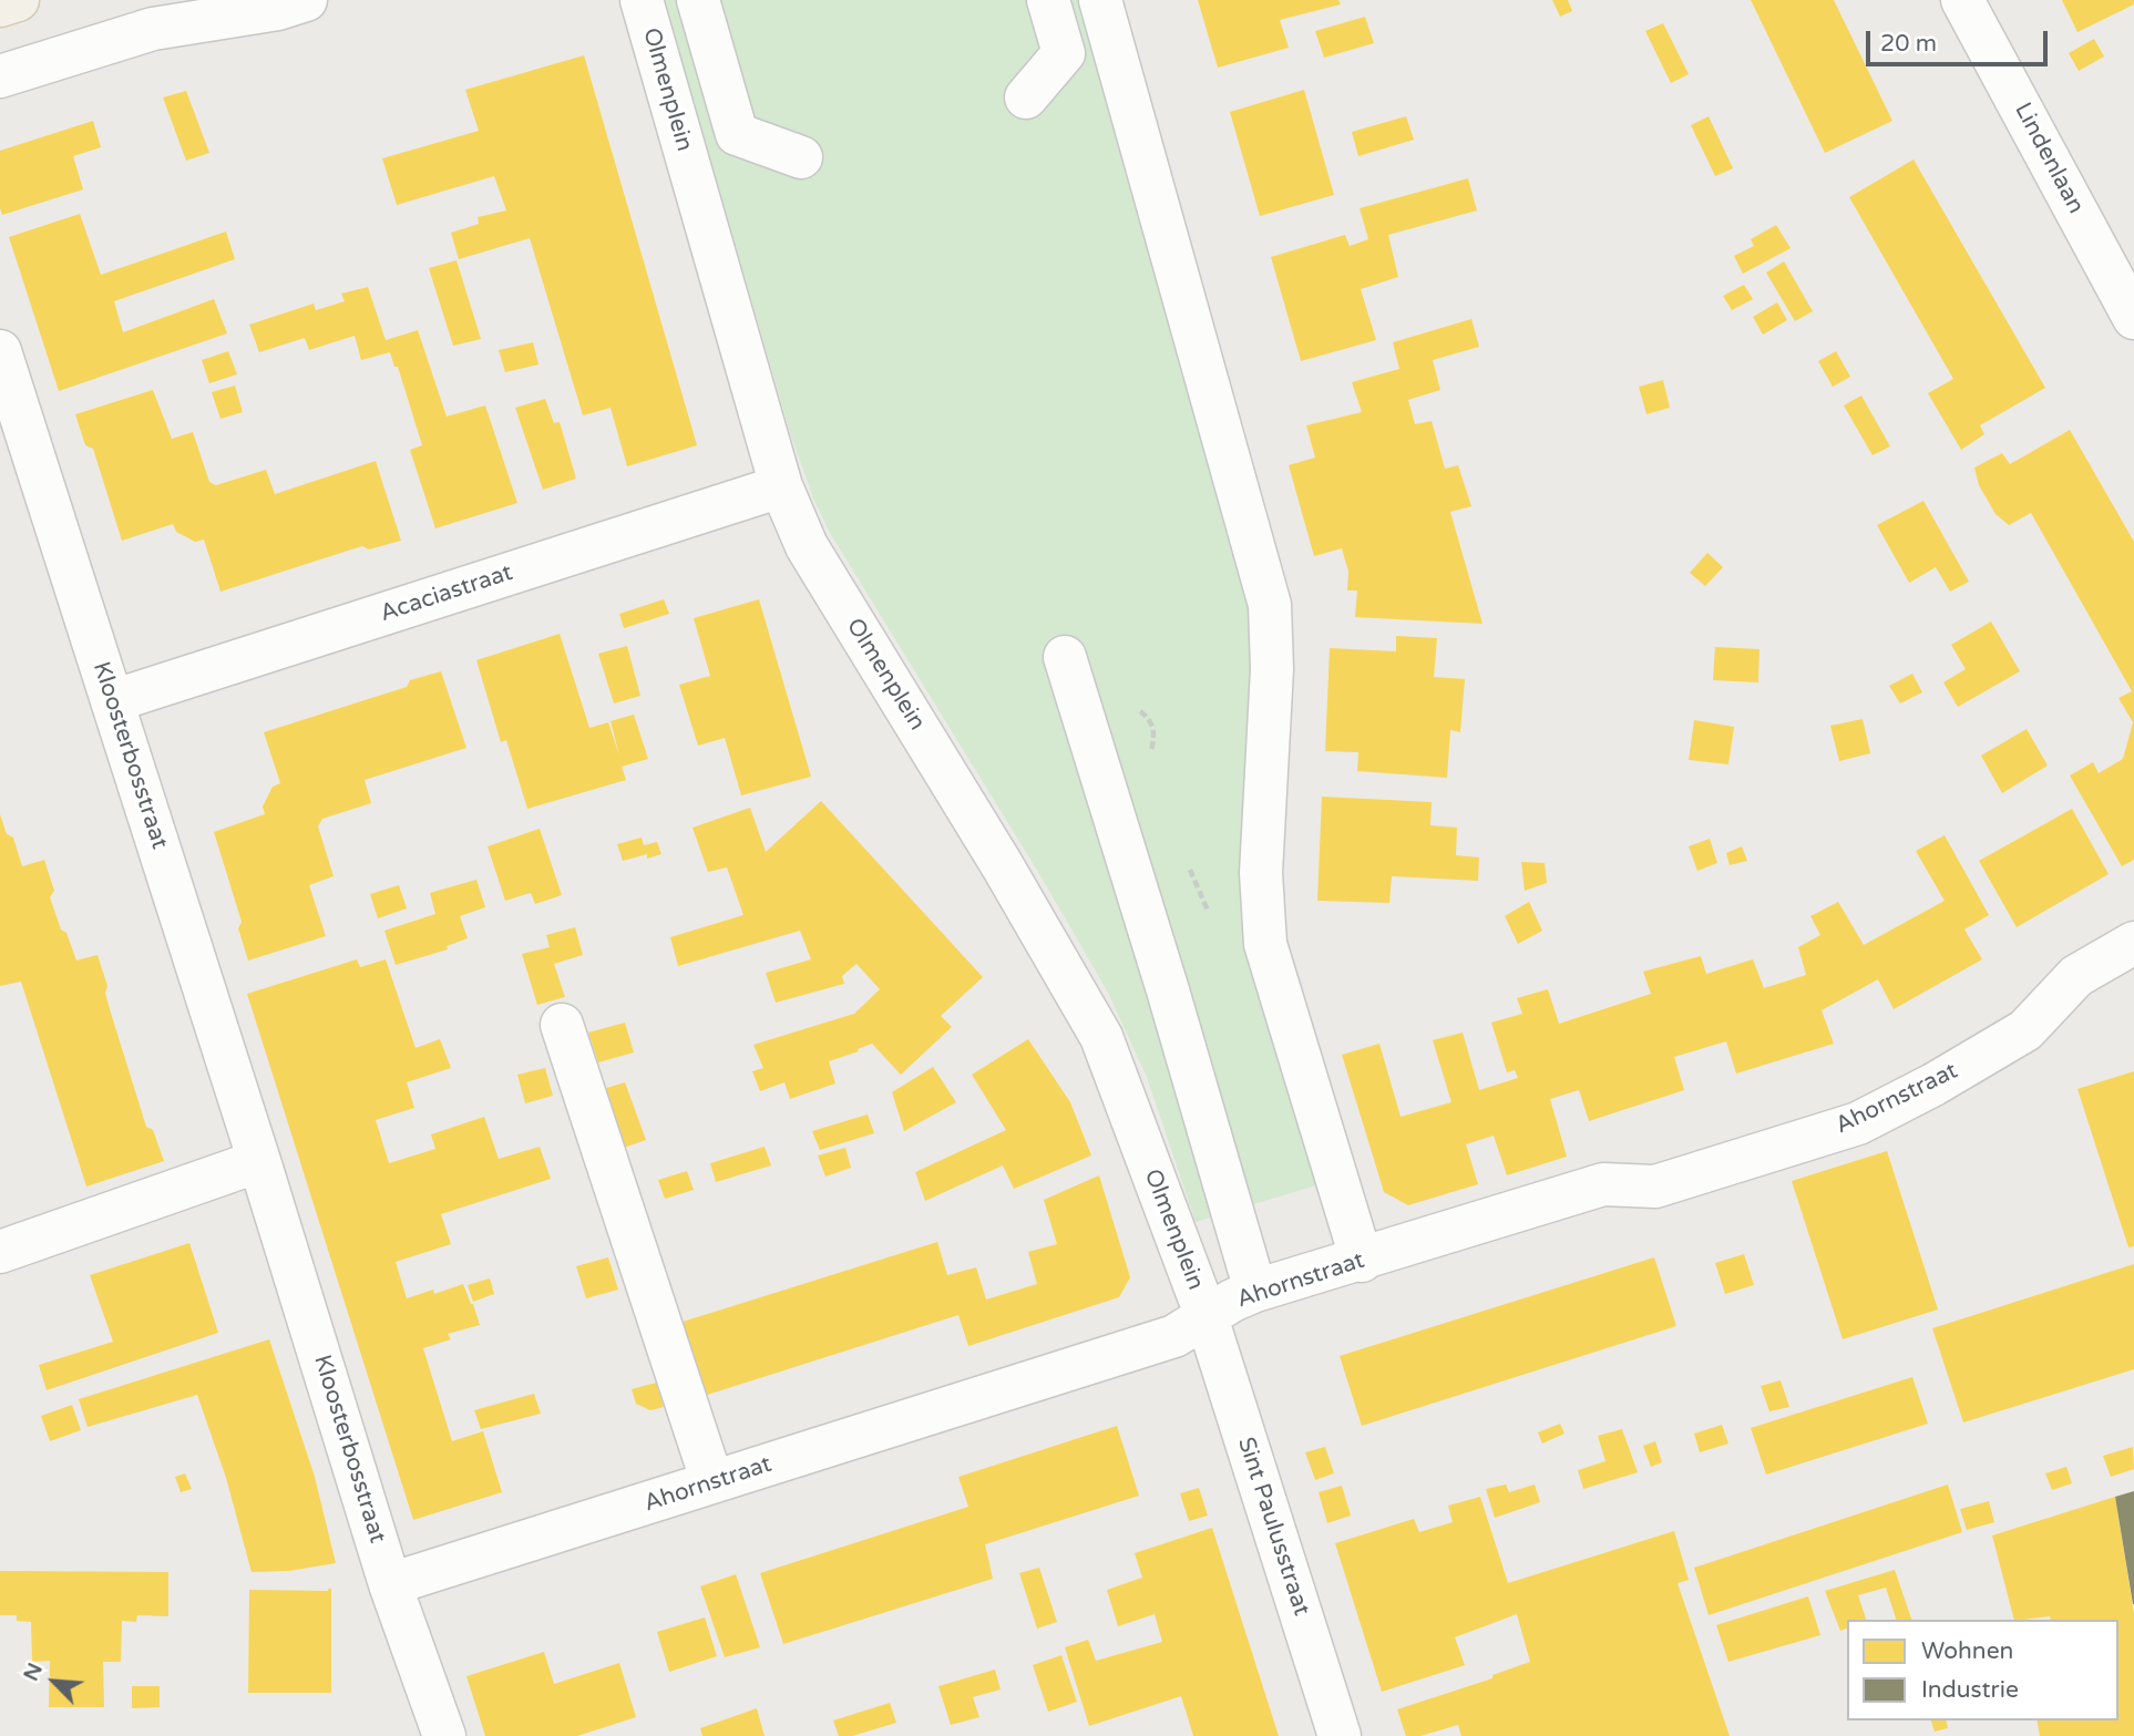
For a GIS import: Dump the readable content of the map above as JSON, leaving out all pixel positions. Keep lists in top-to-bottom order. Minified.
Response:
{"streets":{"street":["Olmenplein","Lindenlaan","Acaciastraat","Kloosterbosstraat","Ahornstraat","Sint Paulusstraat"]},"crossings":[["Olmenplein","Acaciastraat"],["Olmenplein","Ahornstraat"],["Olmenplein","Sint Paulusstraat"],["Acaciastraat","Kloosterbosstraat"],["Kloosterbosstraat","Ahornstraat"],["Ahornstraat","Sint Paulusstraat"]],"legend":["Wohnen","Industrie"],"scale_bar":"20 m","north":"top left"}
